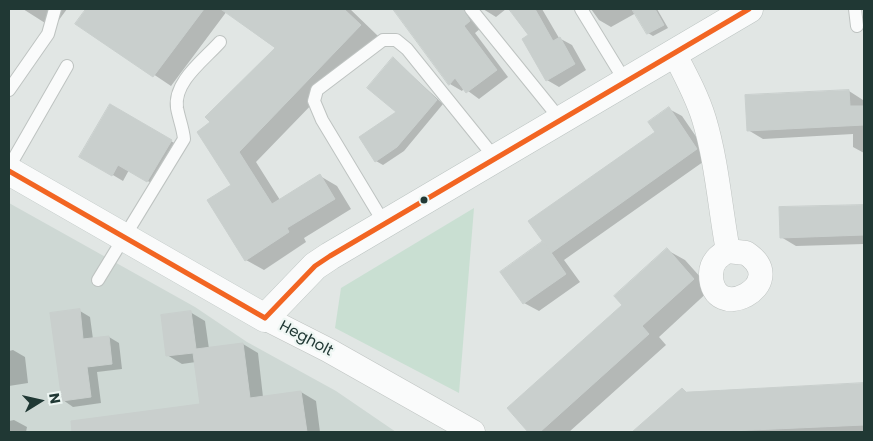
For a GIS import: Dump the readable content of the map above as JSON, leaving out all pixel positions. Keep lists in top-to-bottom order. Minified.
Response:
{"streets":{"street":["Hegholt"]},"north":"right"}
